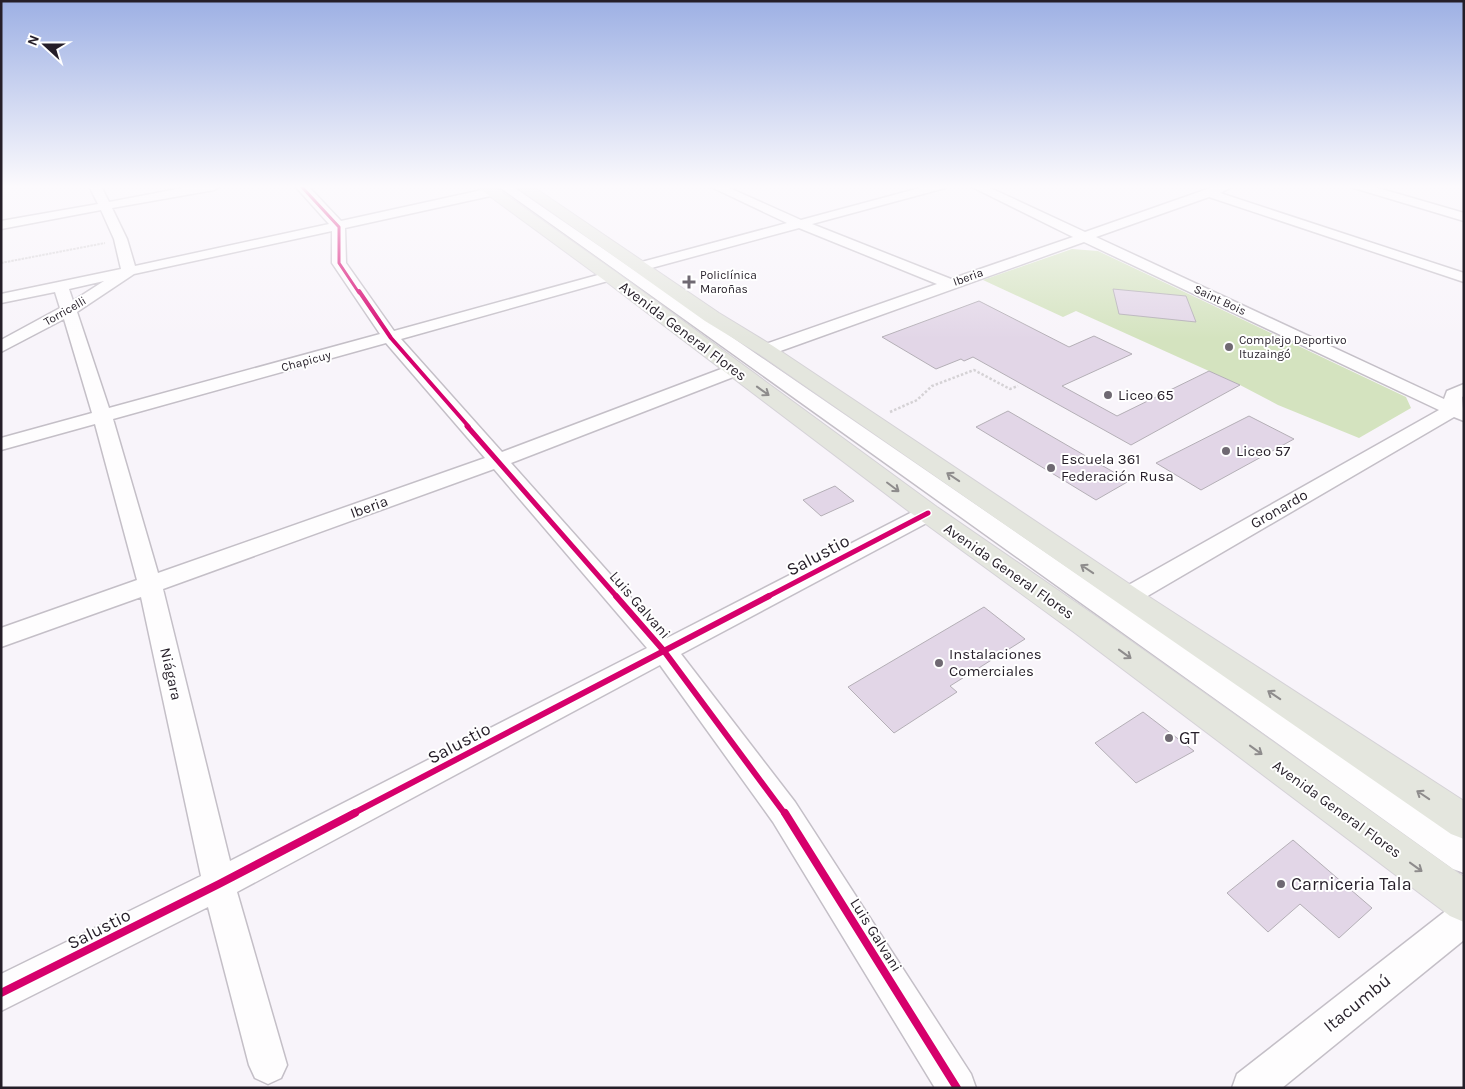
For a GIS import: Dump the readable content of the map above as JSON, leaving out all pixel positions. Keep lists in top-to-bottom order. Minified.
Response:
{"streets":{"main road":["Avenida General Flores"],"street":["Iberia","Saint Bois","Torricelli","Chapicuy","Gronardo","Salustio","Luis Galvani","Niágara","Itacumbú"]},"crossings":[["Iberia","Avenida General Flores"],["Iberia","Luis Galvani"],["Iberia","Niágara"],["Saint Bois","Gronardo"],["Torricelli","Niágara"],["Avenida General Flores","Chapicuy"],["Avenida General Flores","Gronardo"],["Avenida General Flores","Salustio"],["Chapicuy","Luis Galvani"],["Chapicuy","Niágara"],["Salustio","Luis Galvani"],["Salustio","Niágara"]],"places":{"health":["Policlínica Maroñas"],"other":["Complejo Deportivo Ituzaingó","Liceo 65","Liceo 57","Escuela 361 Federación Rusa","Instalaciones Comerciales","GT","Carniceria Tala"]},"north":"left"}
